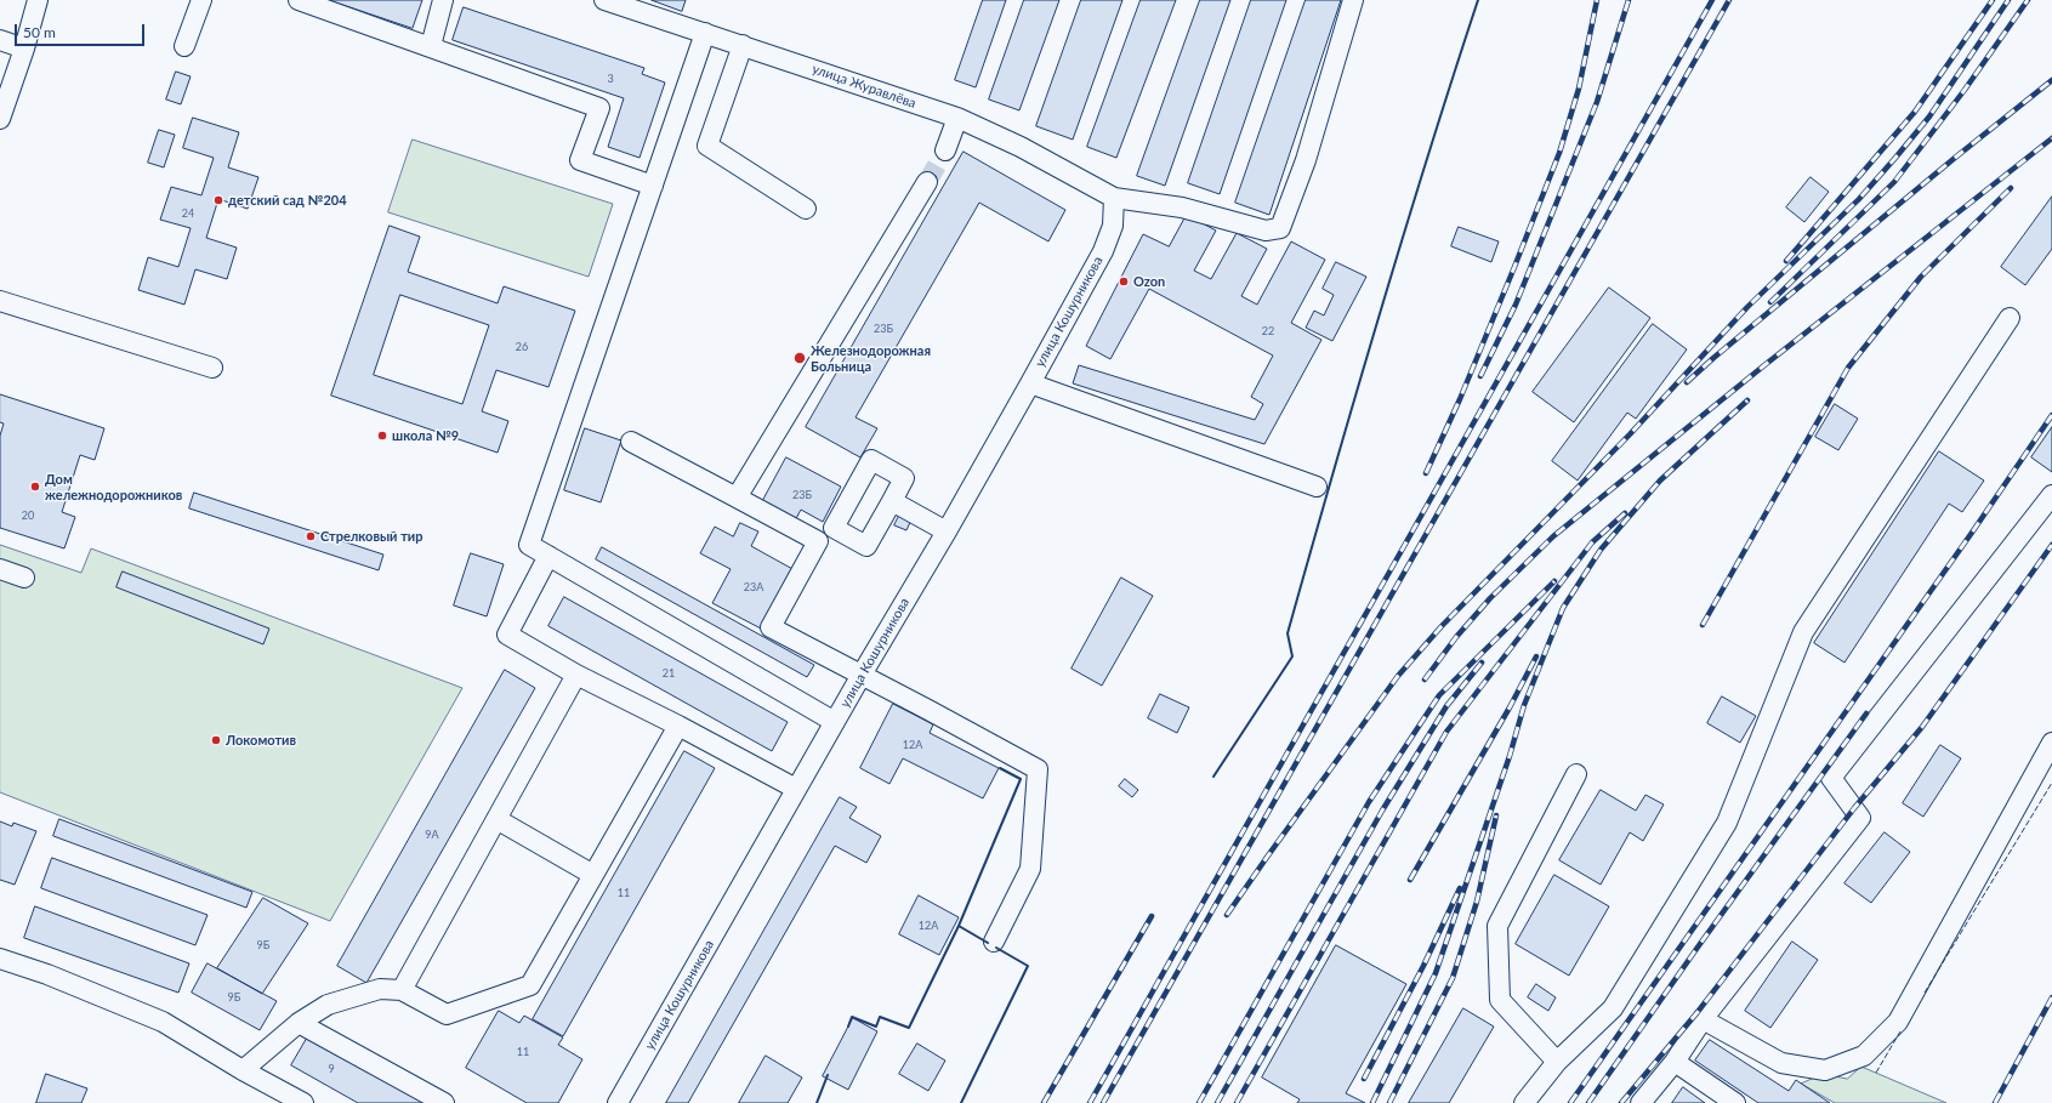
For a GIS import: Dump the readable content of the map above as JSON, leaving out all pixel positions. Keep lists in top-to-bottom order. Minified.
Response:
{"streets":{"street":["улица Журавлёва","улица Кошурникова"]},"crossings":[["улица Журавлёва","улица Кошурникова"]],"places":["детский сад №204","Ozon","Железнодорожная Больница","школа №9","Дом жележнодорожников","Стрелковый тир","Локомотив"],"house_numbers":["3","24","23Б","22","26","23Б","20","23А","21","12А","9А","11","12А","9Б","9Б","11","9"],"scale_bar":"50 m"}
